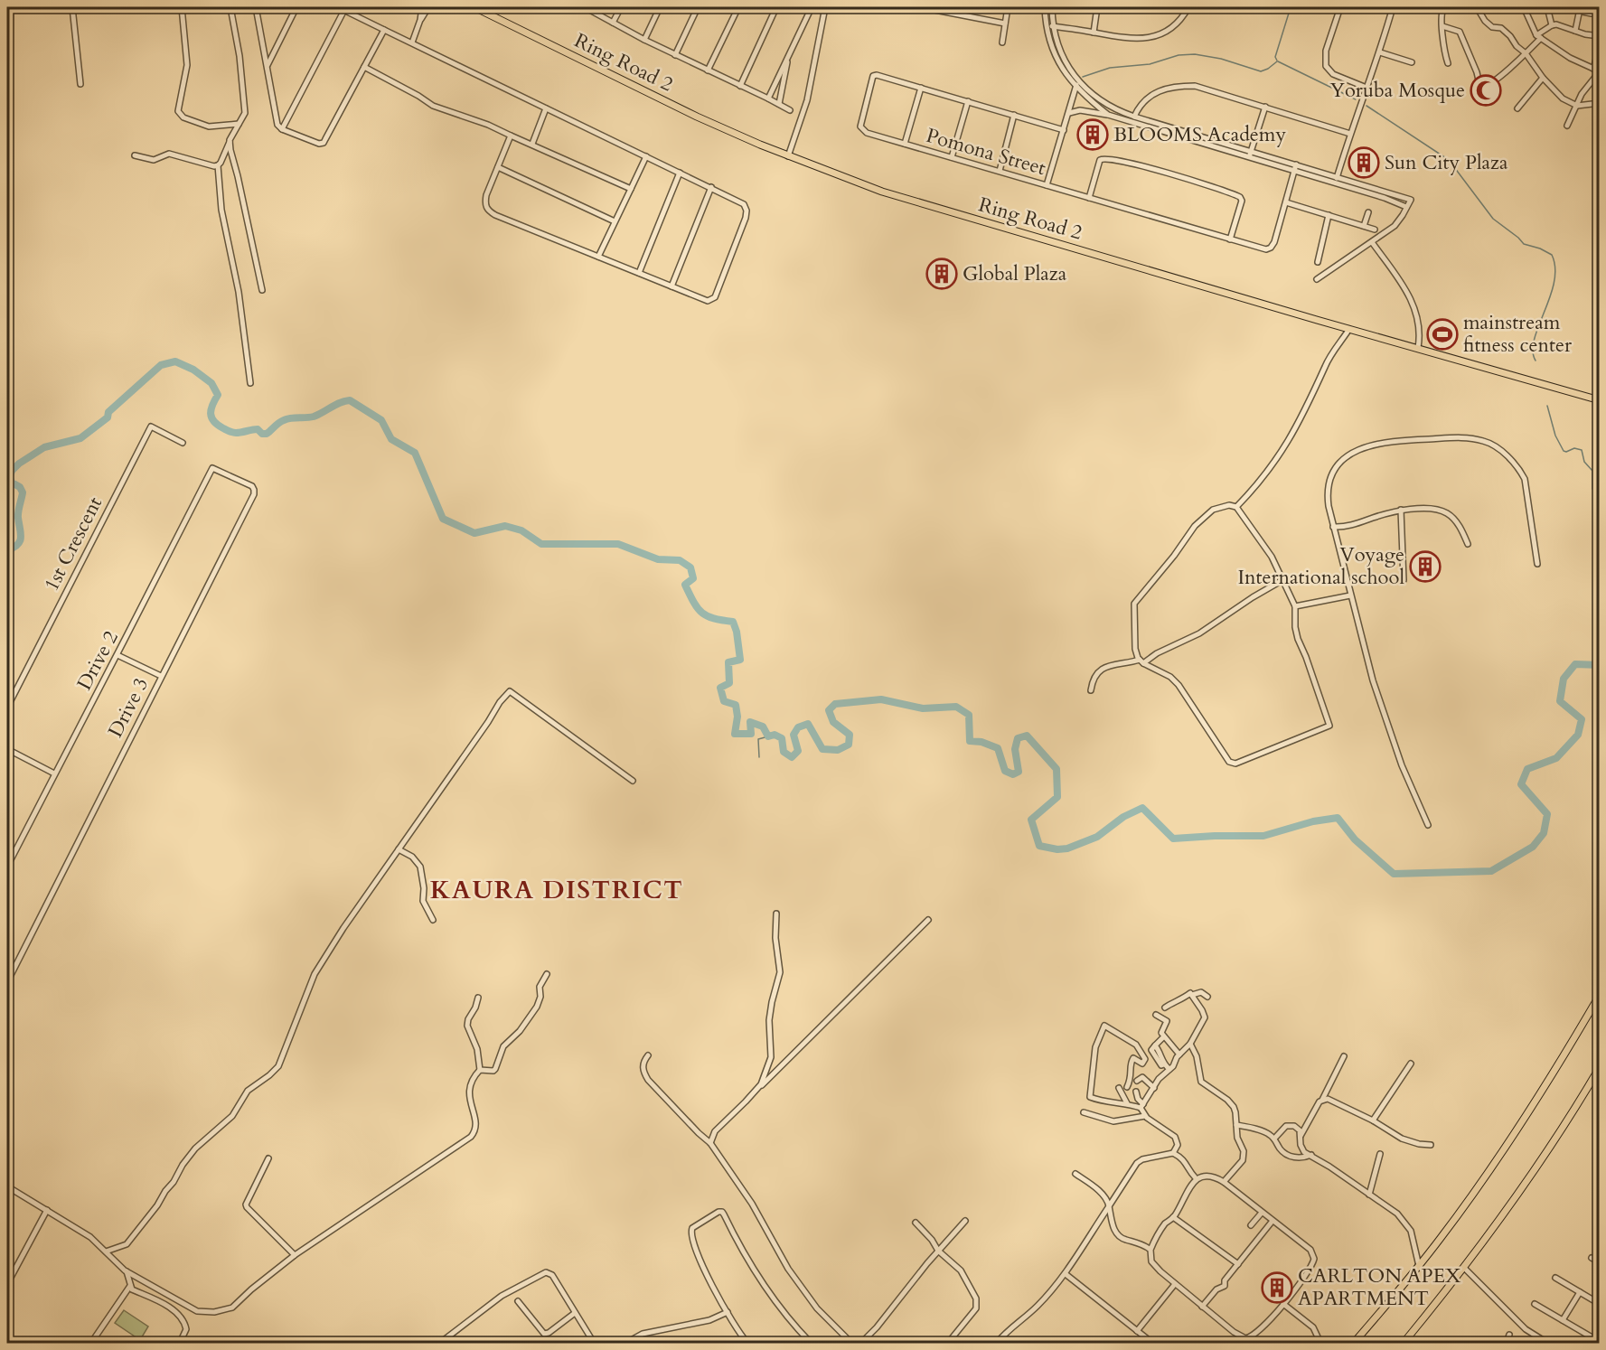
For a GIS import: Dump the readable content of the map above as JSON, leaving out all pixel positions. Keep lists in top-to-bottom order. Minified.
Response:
{"streets":{"main road":["Ring Road 2"],"street":["Pomona Street","1st Crescent","Drive 2","Drive 3"]},"crossings":[["Drive 2","Drive 3"]],"districts":["KAURA DISTRICT"],"places":{"mosque":["Yoruba Mosque"],"building":["BLOOMS Academy","Sun City Plaza","Global Plaza","Voyage International school","CARLTON APEX APARTMENT"],"sports":["mainstream fitness center"]}}
